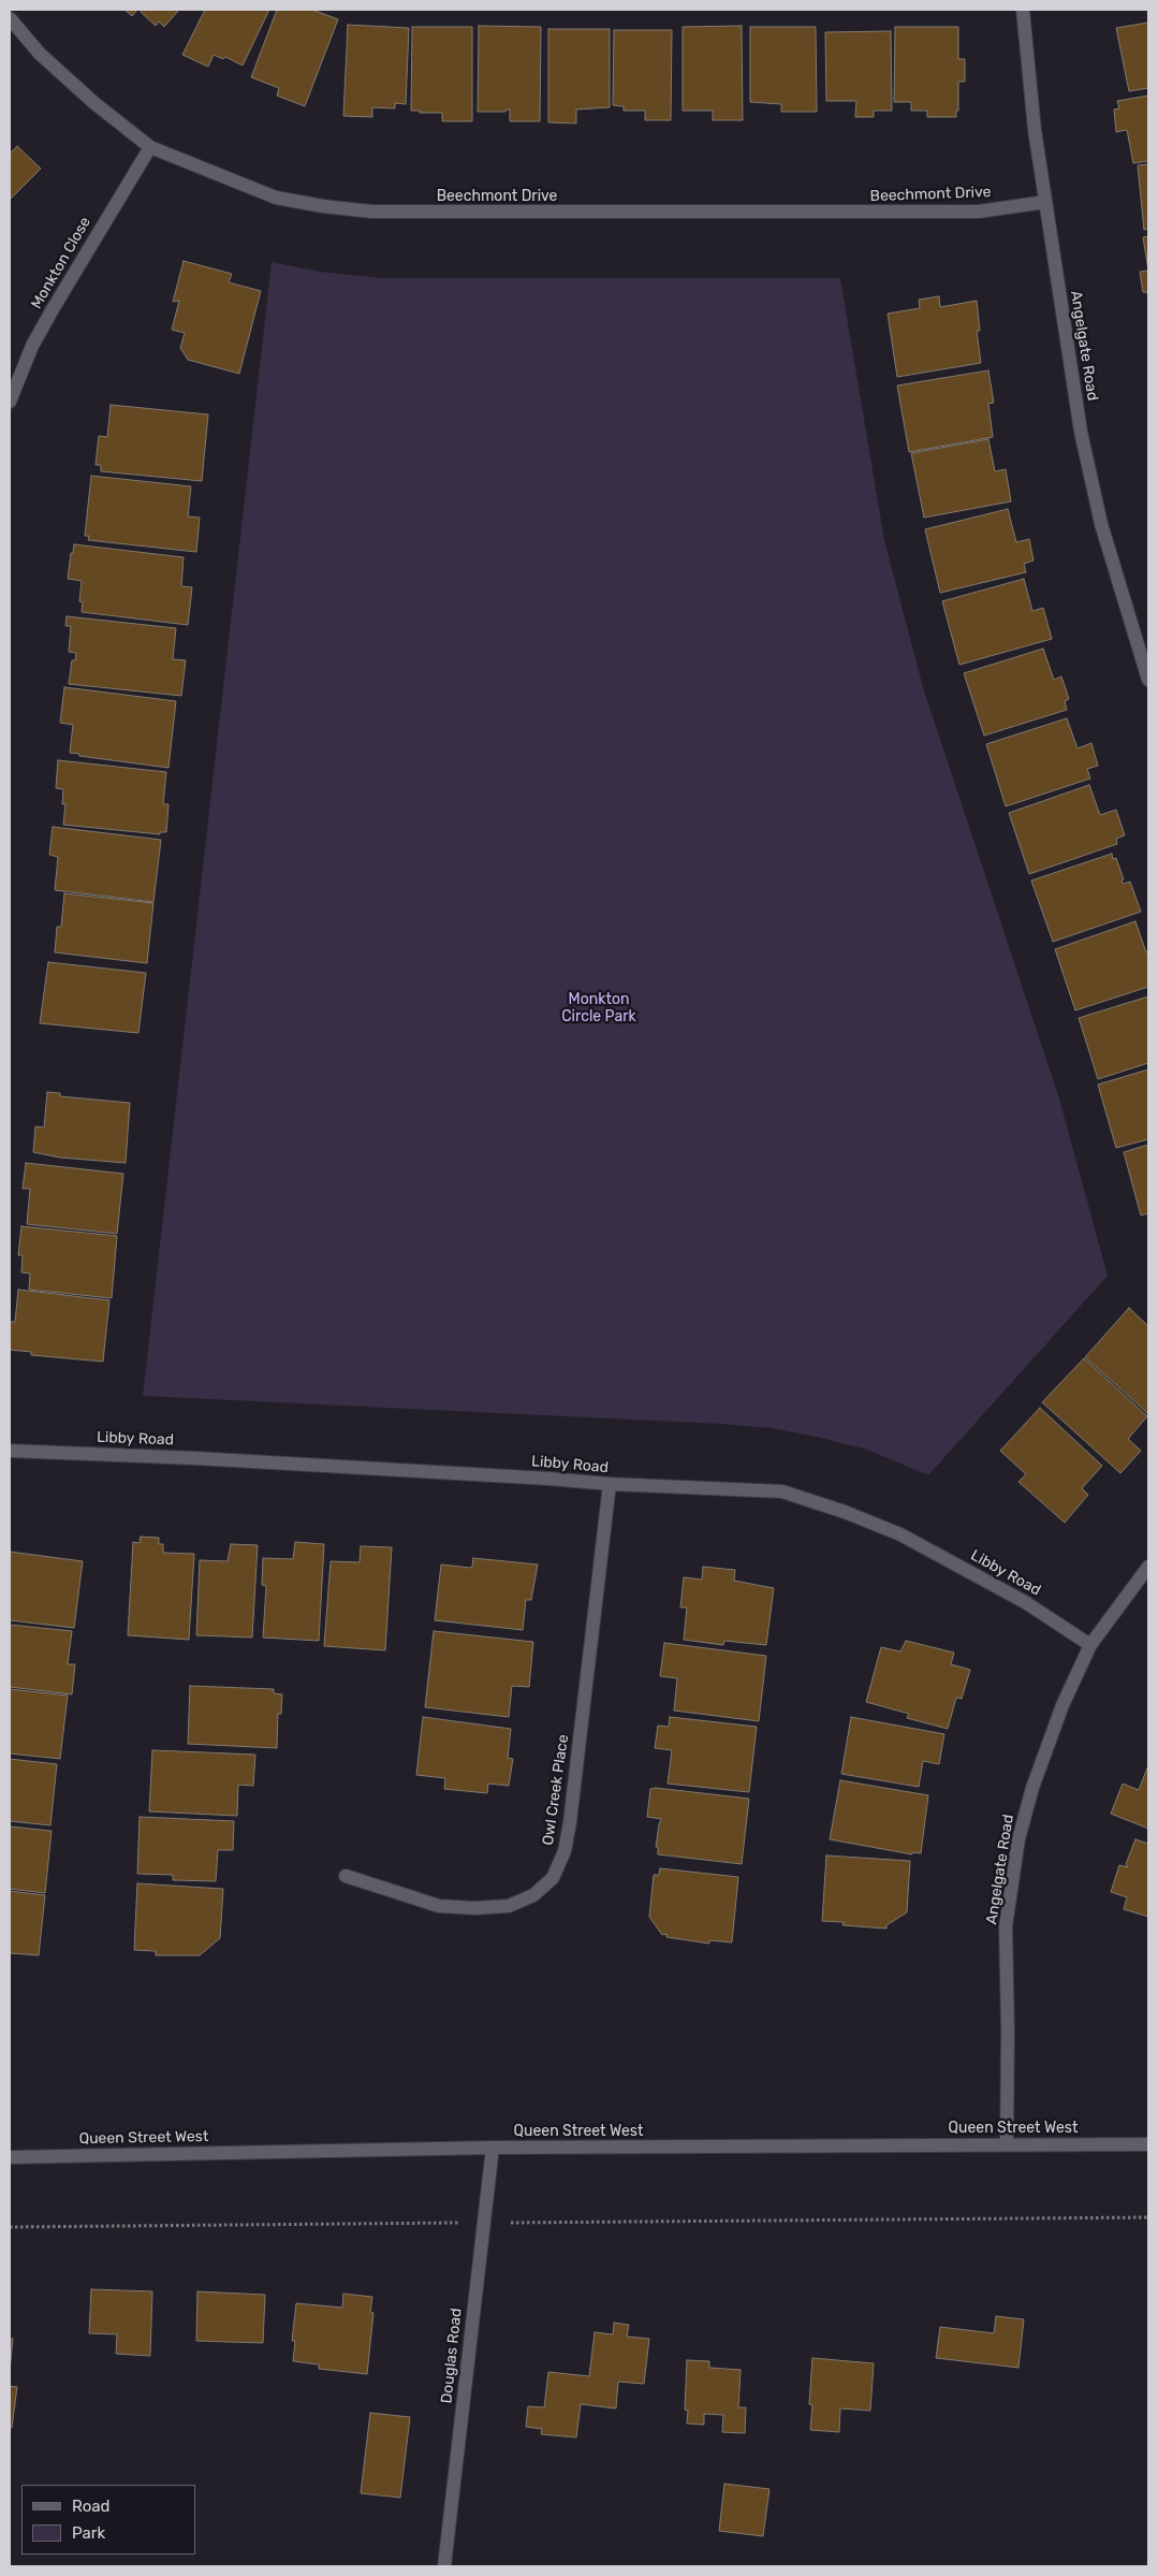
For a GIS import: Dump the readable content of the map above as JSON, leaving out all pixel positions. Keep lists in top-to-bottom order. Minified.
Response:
{"streets":{"street":["Beechmont Drive","Monkton Close","Angelgate Road","Libby Road","Owl Creek Place","Queen Street West","Douglas Road"]},"crossings":[["Beechmont Drive","Monkton Close"],["Beechmont Drive","Angelgate Road"],["Angelgate Road","Libby Road"],["Angelgate Road","Queen Street West"],["Libby Road","Owl Creek Place"],["Queen Street West","Douglas Road"]],"parks":["Monkton Circle Park"],"legend":["Road","Park"]}
